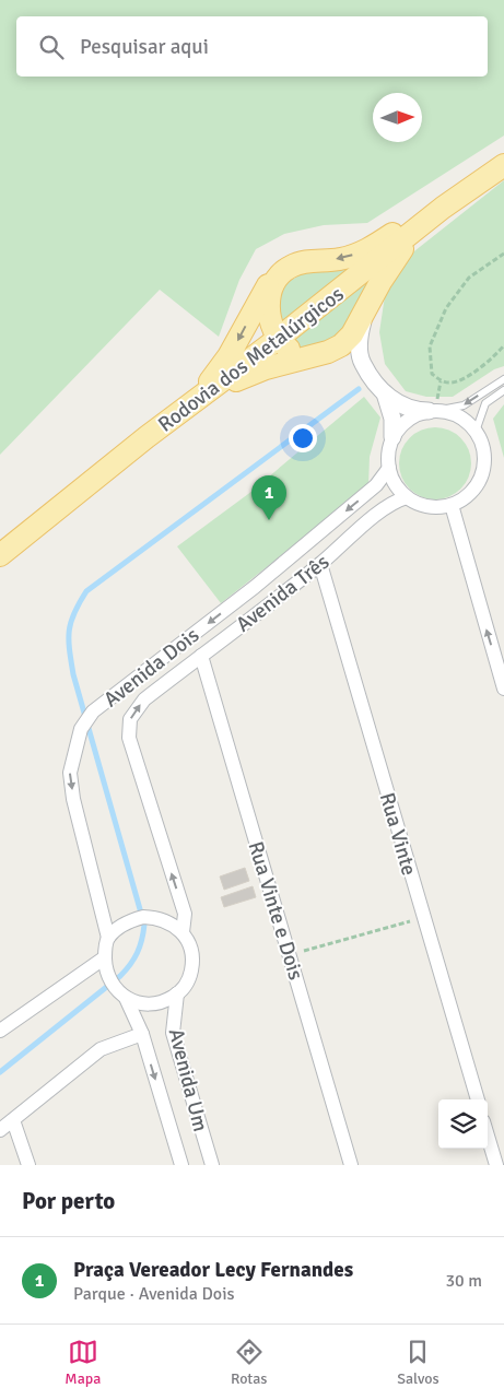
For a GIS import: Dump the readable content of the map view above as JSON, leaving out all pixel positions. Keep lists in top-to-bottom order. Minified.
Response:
{"streets":{"main road":["Rodovia dos Metalúrgicos"],"street":["Avenida Três","Avenida Dois","Rua Vinte","Rua Vinte e Dois","Avenida Um"]},"crossings":[["Avenida Três","Avenida Dois"],["Avenida Três","Rua Vinte"],["Avenida Três","Rua Vinte e Dois"],["Avenida Três","Avenida Um"],["Avenida Dois","Avenida Um"]],"one_way":["Avenida Três","Avenida Dois"],"north":"right","page":{"search":"Pesquisar aqui","pins":"1","heading":"Por perto","list":[{"mark":"1","name":"Praça Vereador Lecy Fernandes","note":"Parque · Avenida Dois","value":"30 m"}],"nav":["Mapa","Rotas","Salvos"]}}
